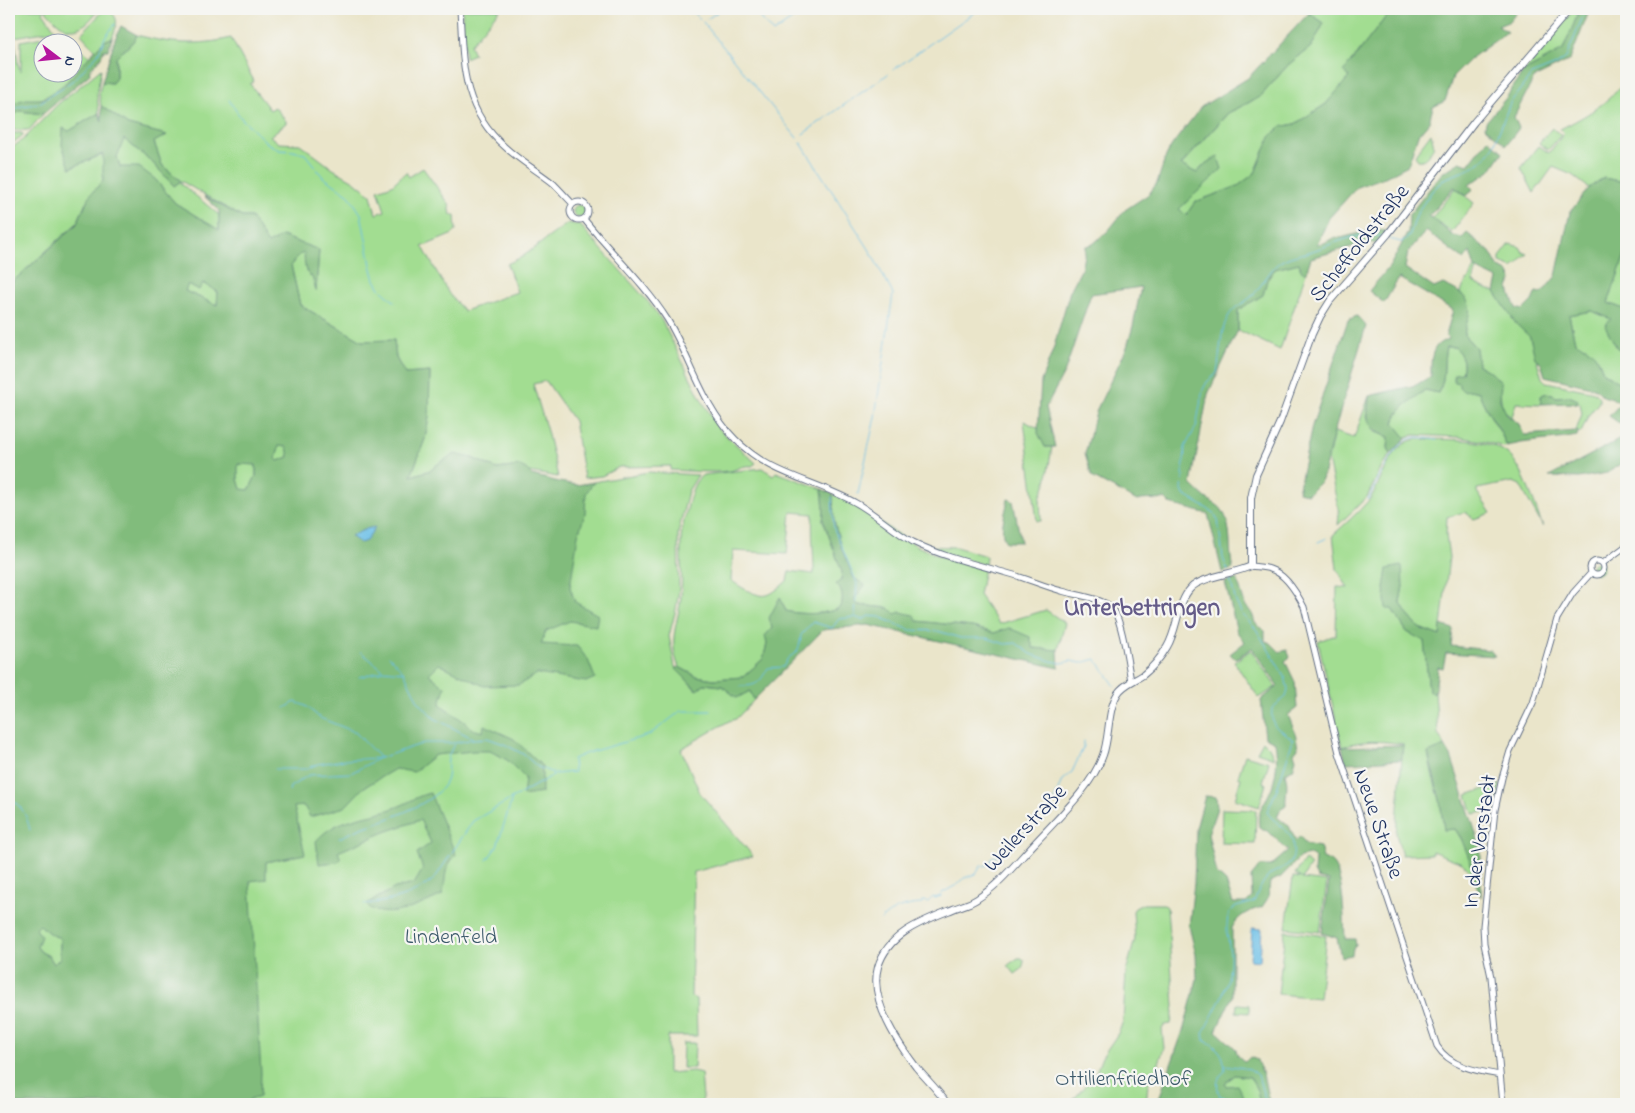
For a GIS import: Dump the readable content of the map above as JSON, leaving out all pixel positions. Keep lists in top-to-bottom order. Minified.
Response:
{"streets":{"main road":["Scheffoldstraße","Weilerstraße"],"street":["Neue Straße","In der Vorstadt"]},"crossings":[["Scheffoldstraße","Neue Straße"],["Scheffoldstraße","Weilerstraße"],["Neue Straße","Weilerstraße"],["Neue Straße","In der Vorstadt"]],"districts":["Unterbettringen"],"parks":["Lindenfeld","Ottilienfriedhof"],"north":"right"}
